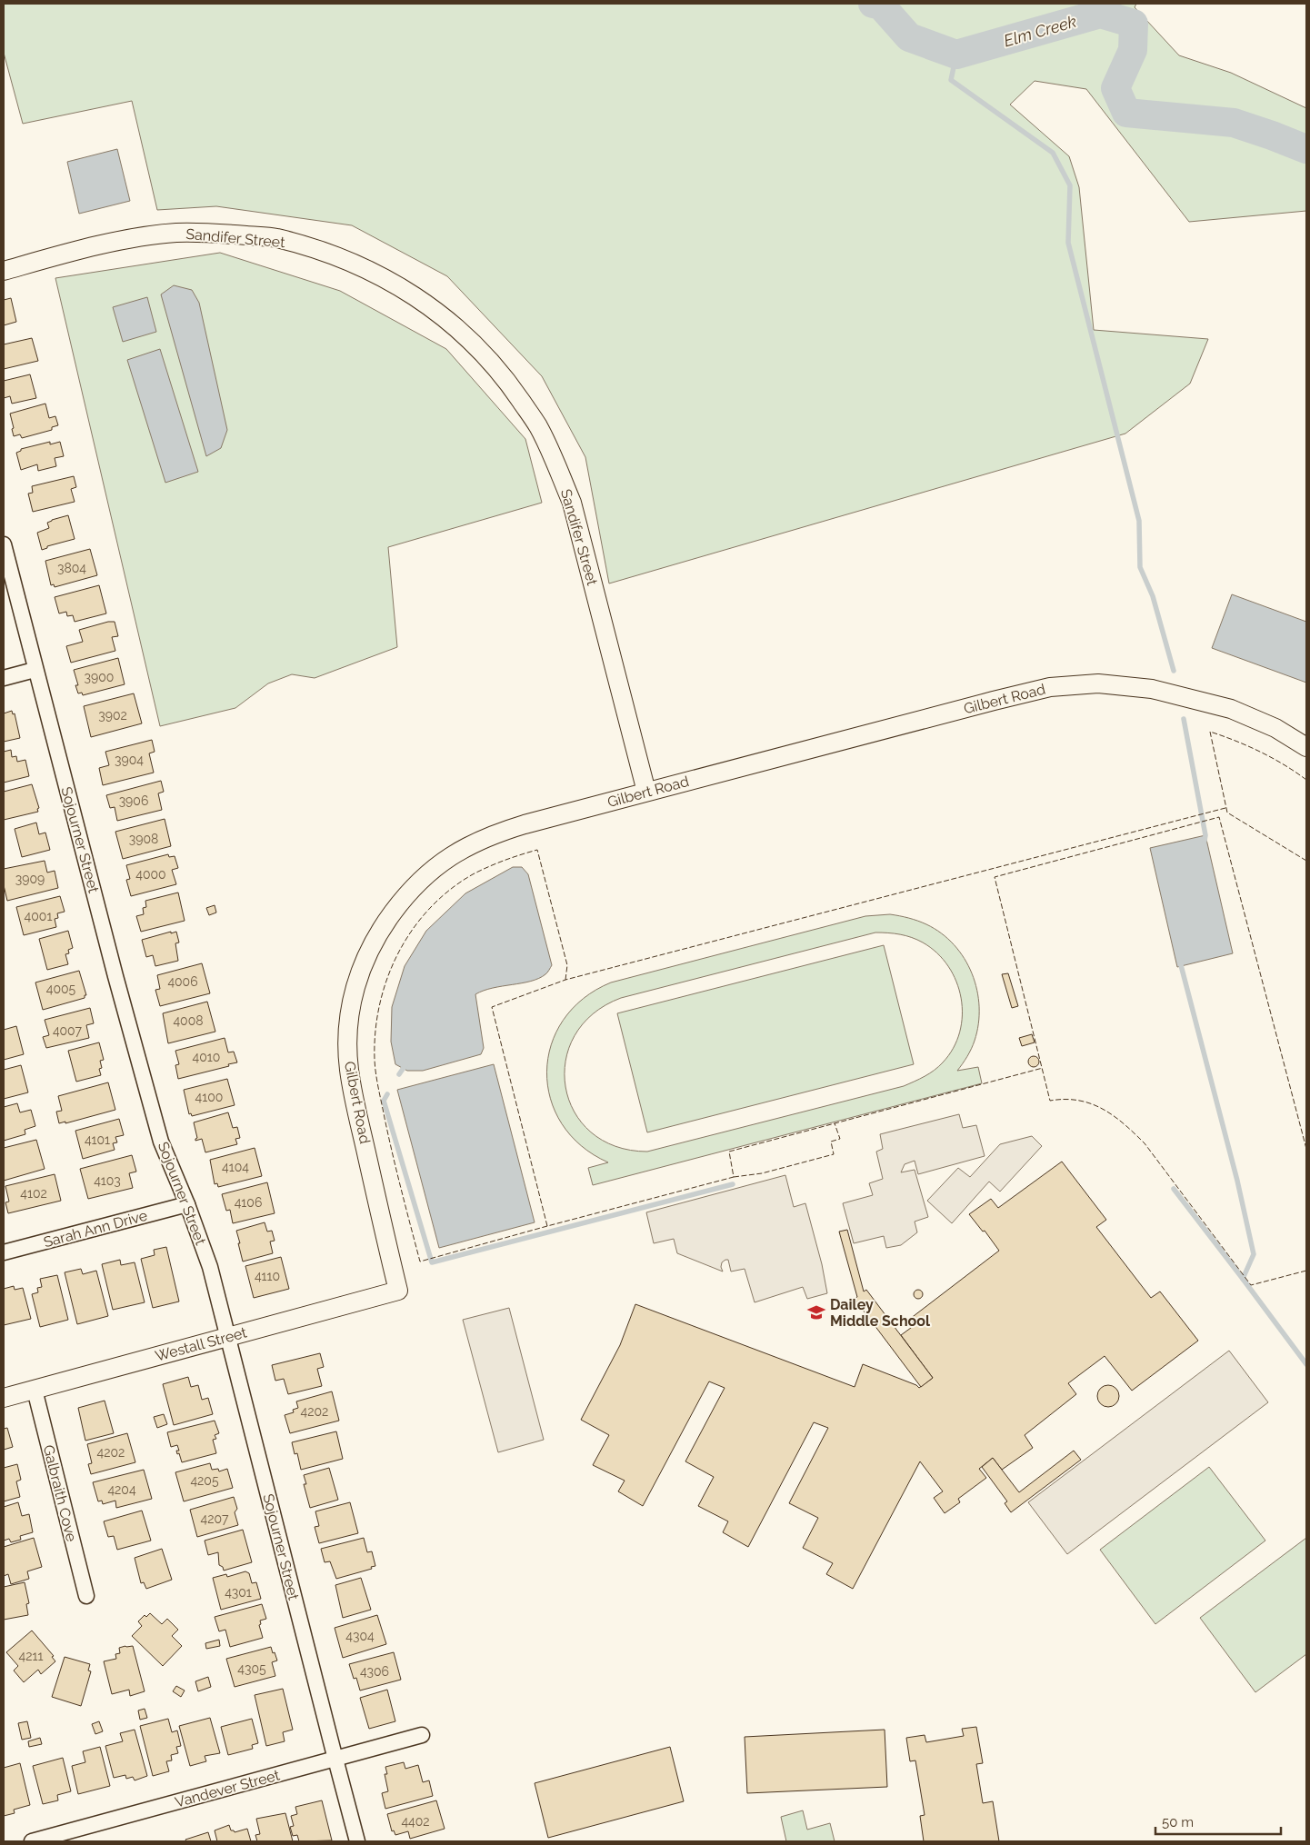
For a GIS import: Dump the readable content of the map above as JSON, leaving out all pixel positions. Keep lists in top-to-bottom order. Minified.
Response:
{"streets":{"street":["Sandifer Street","Gilbert Road","Sojourner Street","Sarah Ann Drive","Westall Street","Galbraith Cove","Vandever Street"]},"crossings":[["Sandifer Street","Gilbert Road"],["Gilbert Road","Westall Street"],["Sojourner Street","Sarah Ann Drive"],["Sojourner Street","Westall Street"],["Sojourner Street","Vandever Street"],["Westall Street","Galbraith Cove"]],"water":["Elm Creek"],"places":{"school or university":["Dailey Middle School"]},"house_numbers":["3804","3900","3902","3904","3906","3908","4000","3909","4001","4006","4005","4008","4007","4010","4100","4101","4104","4103","4102","4106","4110","4202","4202","4205","4204","4207","4301","4304","4211","4305","4306","4402"],"scale_bar":"50 m"}
